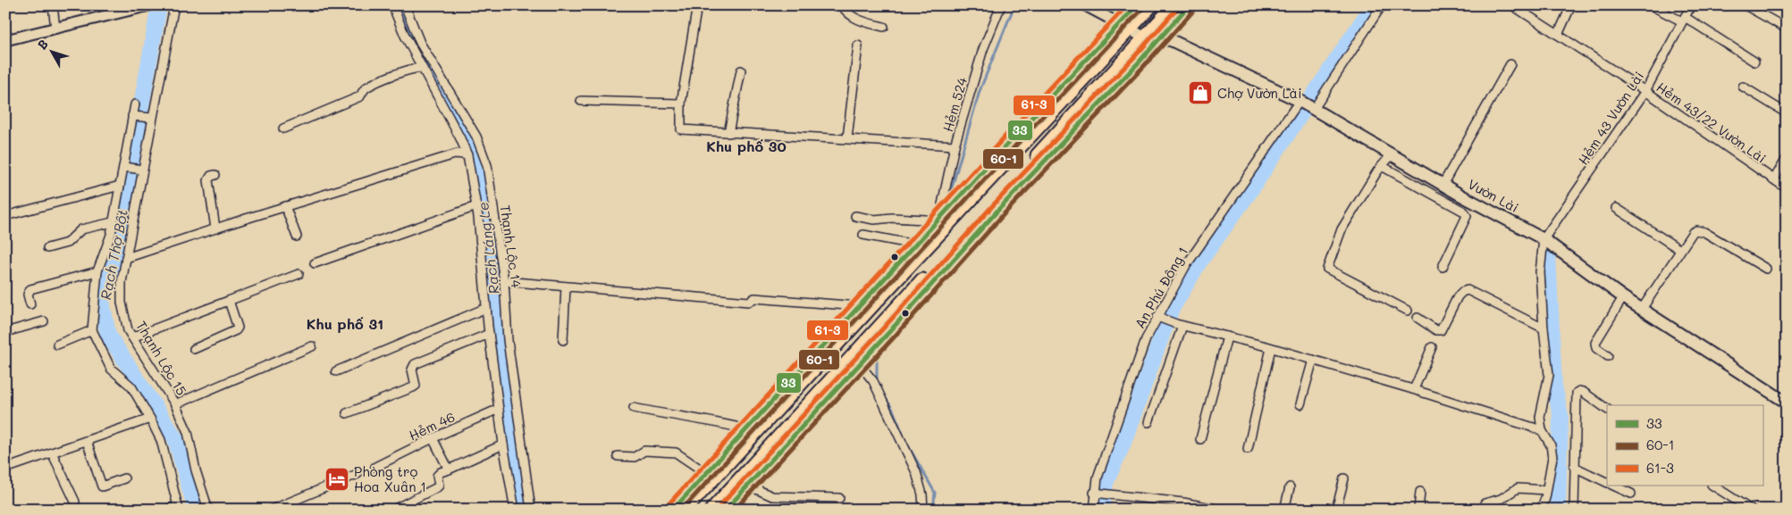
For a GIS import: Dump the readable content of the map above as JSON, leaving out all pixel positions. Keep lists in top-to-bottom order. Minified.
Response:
{"streets":{"main road":["Vườn Lài"],"street":["Hẻm 524","Hẻm 43 Vườn Lài","Hẻm 43/22 Vườn Lài","Thạnh Lộc 14","An Phú Đông 1","Thạnh Lộc 15","Hẻm 46"]},"crossings":[["Hẻm 43 Vườn Lài","Hẻm 43/22 Vườn Lài"],["Hẻm 43 Vườn Lài","Vườn Lài"],["Vườn Lài","An Phú Đông 1"]],"districts":["Khu phố 30","Khu phố 31"],"water":["Rạch Láng Le","Rạch Thợ Bột"],"places":{"shop":["Chợ Vườn Lài"],"hotel":["Phòng trọ Hoa Xuân 1"]},"lines":["transit line 33","transit line 61-3","transit line 60-1"],"legend":["33","60-1","61-3"],"north":"top left"}
